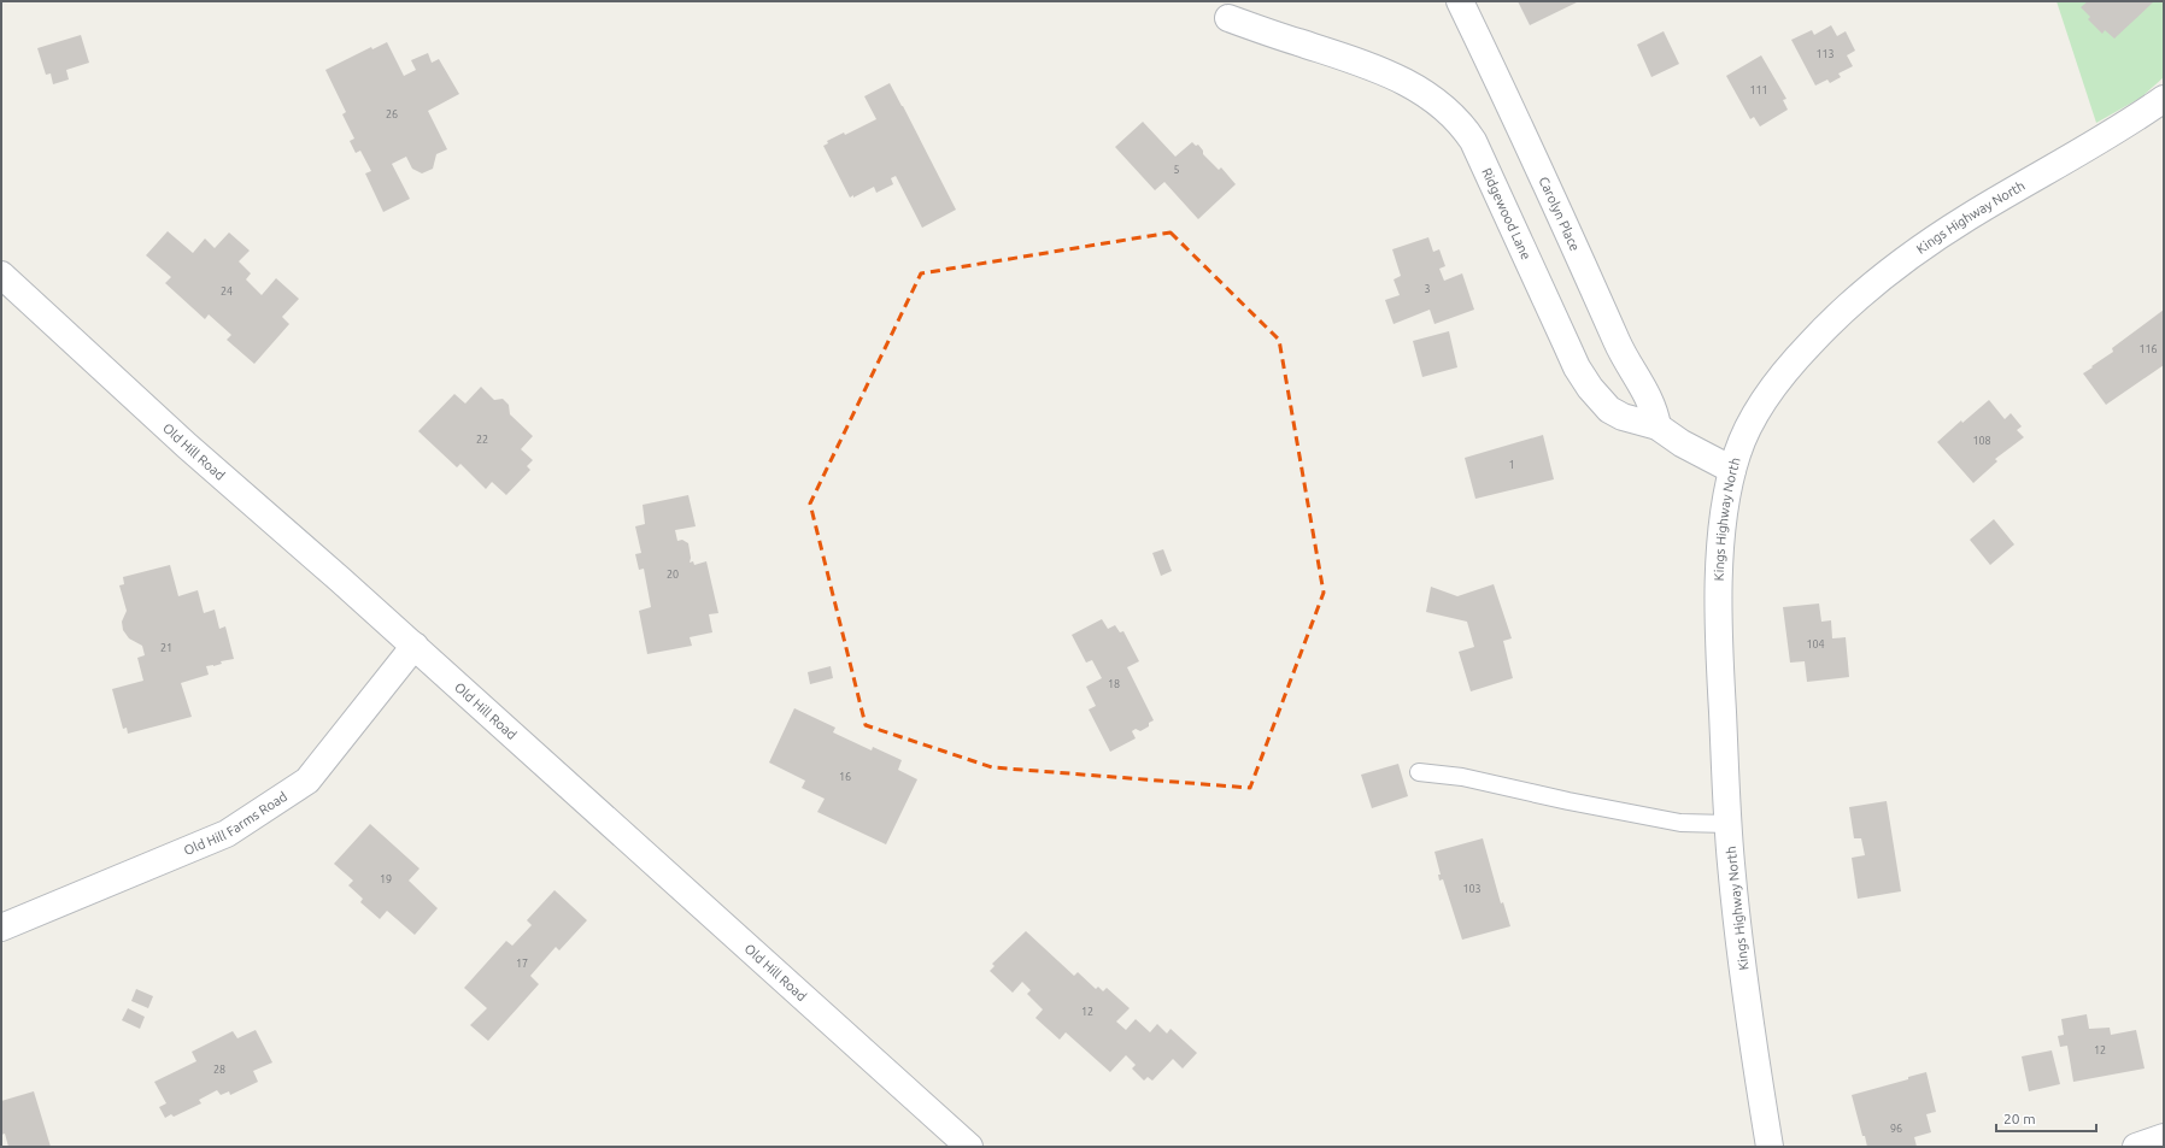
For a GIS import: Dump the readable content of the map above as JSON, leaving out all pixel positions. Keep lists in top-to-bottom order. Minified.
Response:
{"streets":{"street":["Carolyn Place","Ridgewood Lane","Kings Highway North","Old Hill Road","Old Hill Farms Road"]},"crossings":[["Carolyn Place","Ridgewood Lane"],["Ridgewood Lane","Kings Highway North"],["Old Hill Road","Old Hill Farms Road"]],"house_numbers":["113","111","26","5","3","24","116","22","108","1","20","104","21","18","16","19","103","17","12","12","28","96"],"scale_bar":"20 m"}
